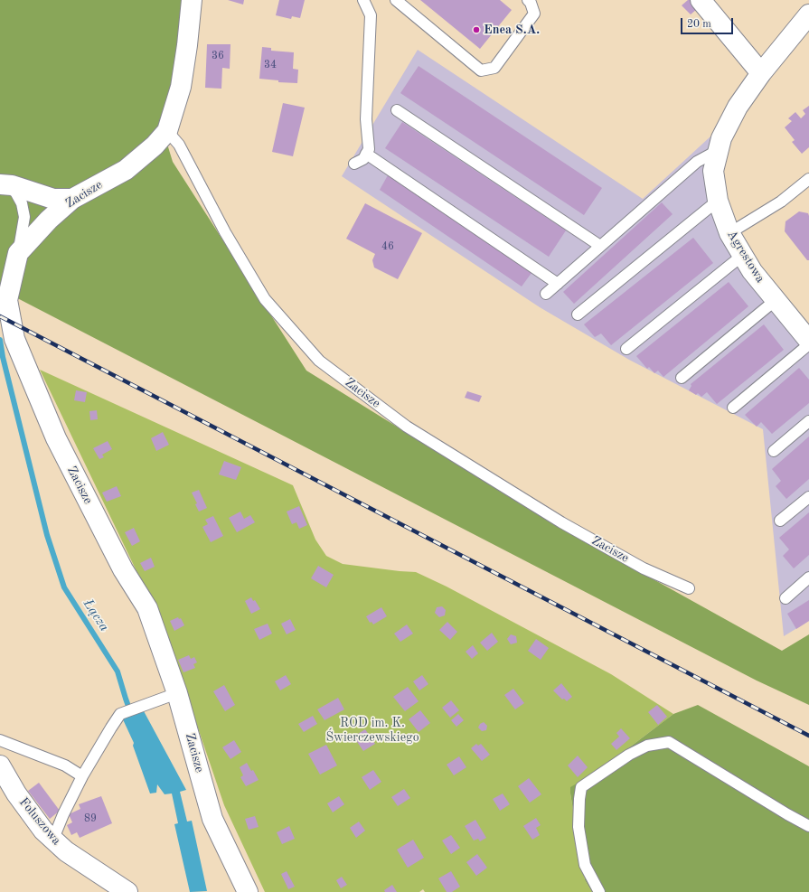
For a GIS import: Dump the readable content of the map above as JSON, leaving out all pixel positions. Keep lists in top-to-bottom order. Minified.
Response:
{"streets":{"street":["Zacisze","Agrestowa","Foluszowa"]},"water":["Łącza"],"parks":["ROD im. K. Świerczewskiego"],"places":["Enea S.A."],"house_numbers":["36","34","46","89"],"scale_bar":"20 m"}
